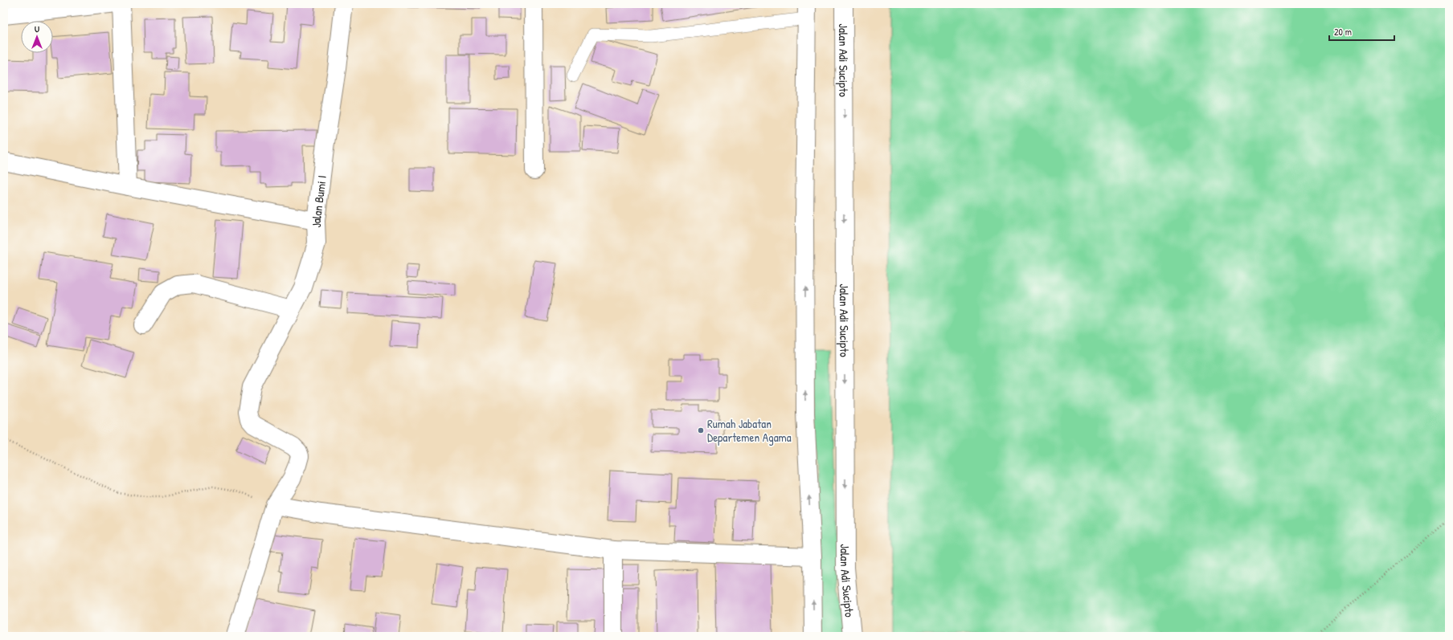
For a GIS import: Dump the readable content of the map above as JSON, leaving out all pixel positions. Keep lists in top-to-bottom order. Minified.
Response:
{"streets":{"main road":["Jalan Adi Sucipto","Jalan Bumi I"]},"places":["Rumah Jabatan Departemen Agama"],"scale_bar":"20 m","north":"top"}
